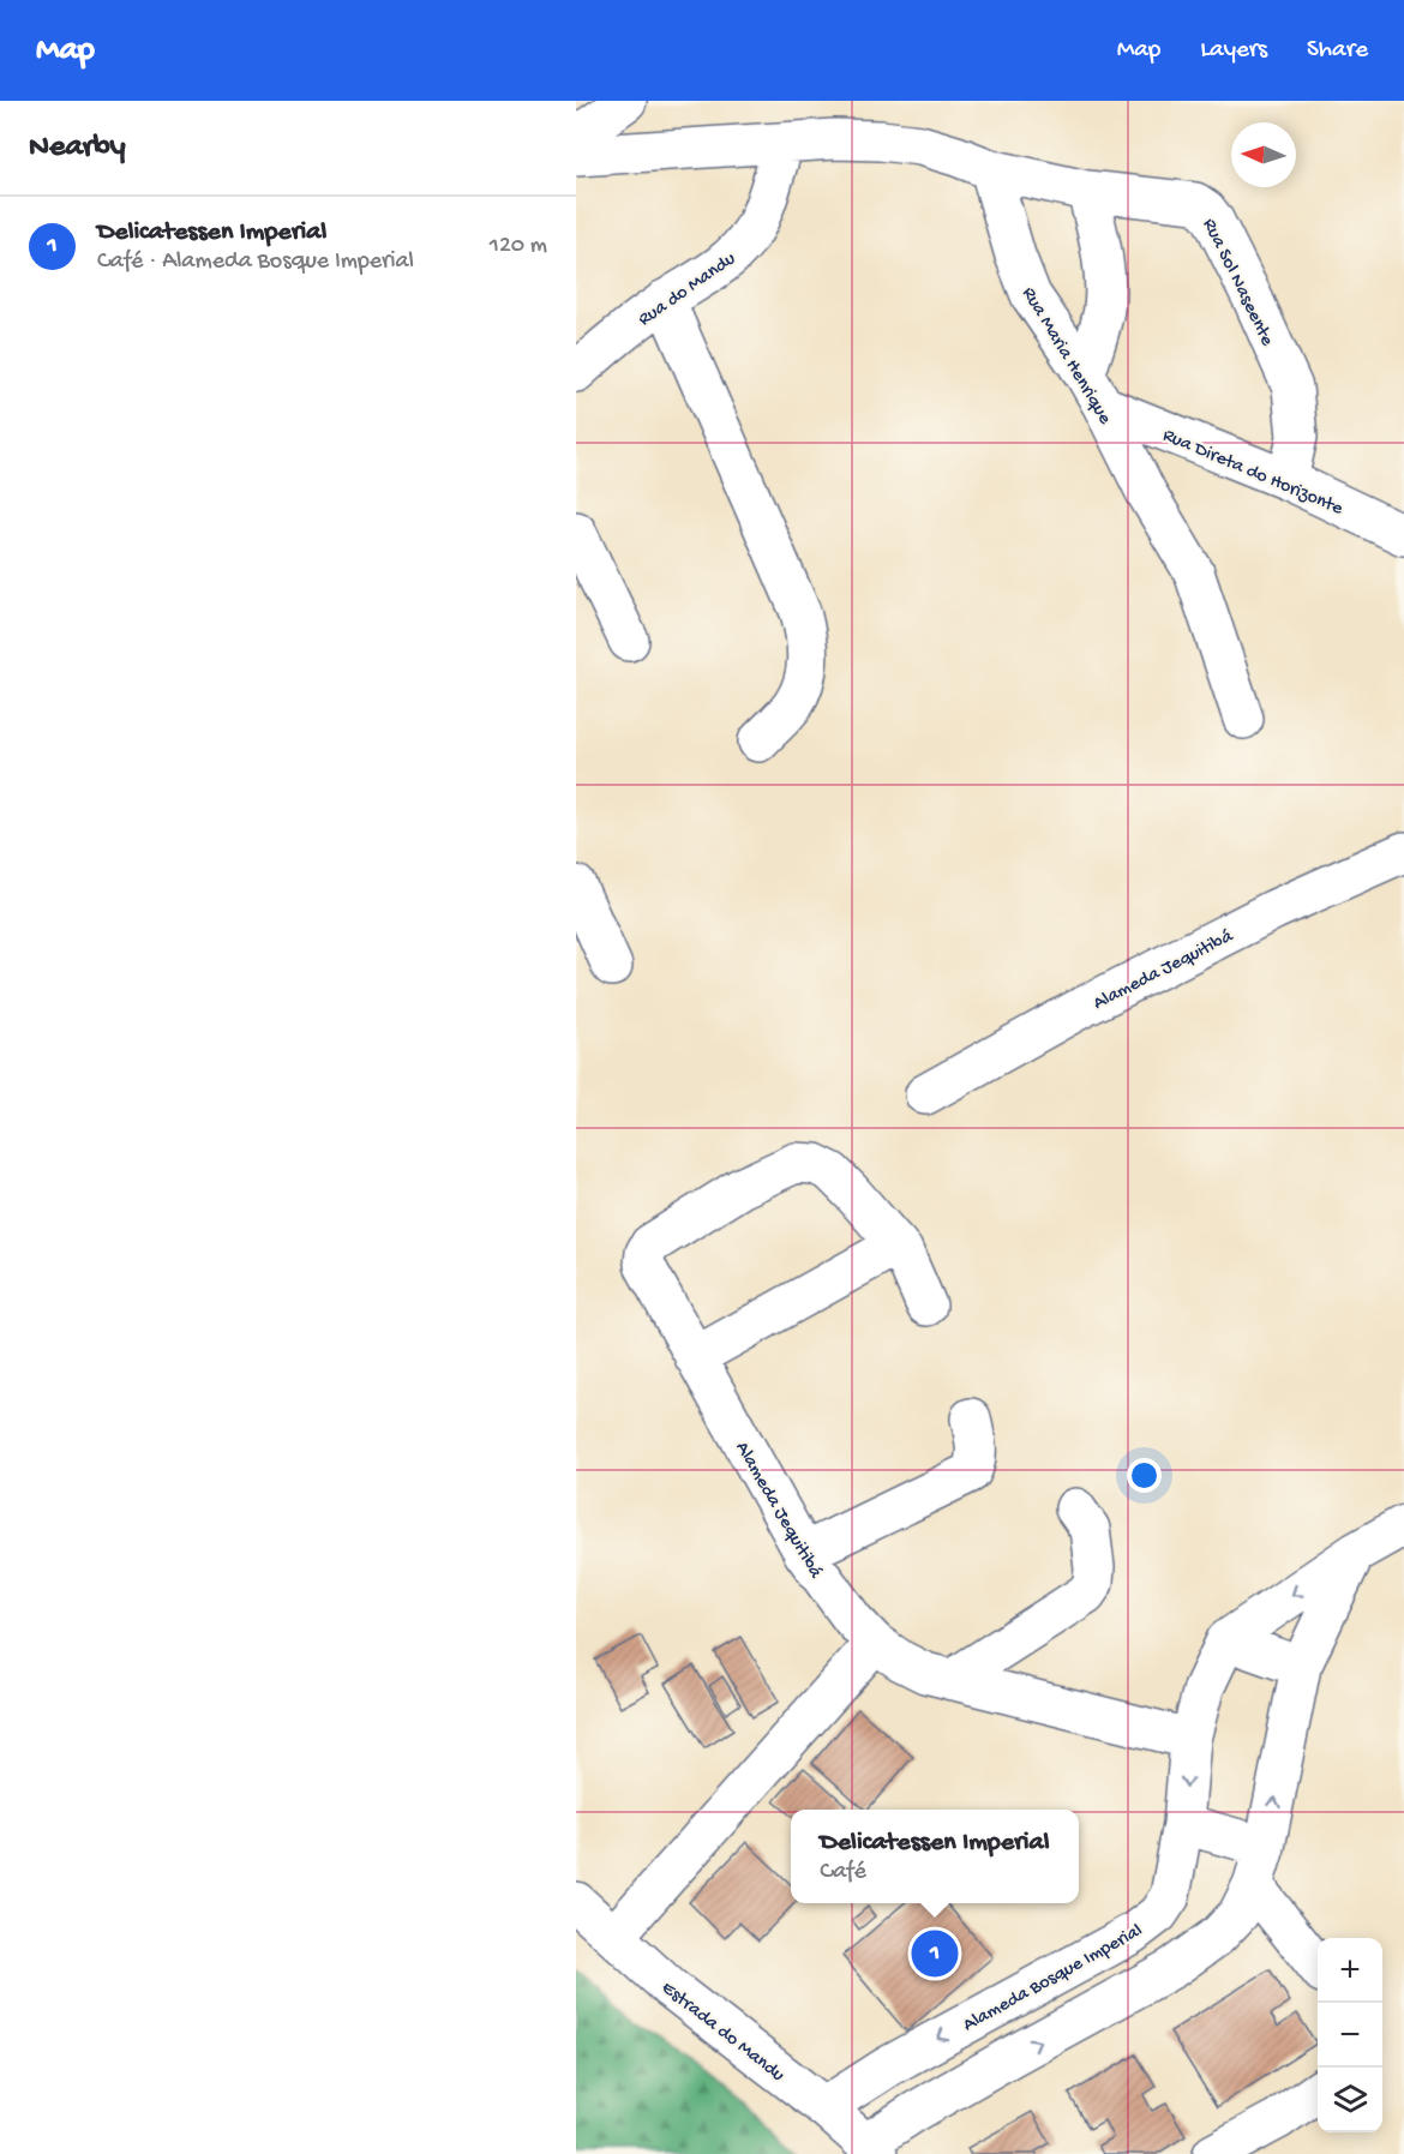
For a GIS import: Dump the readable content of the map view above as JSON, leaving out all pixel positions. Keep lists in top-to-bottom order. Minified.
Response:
{"streets":{"street":["Rua Sol Naseente","Rua do Mandu","Rua Maria Henrique","Rua Direta do Horizonte","Alameda Jequitibá","Alameda Bosque Imperial","Estrada do Mandu"]},"crossings":[["Rua Sol Naseente","Rua Maria Henrique"],["Rua Sol Naseente","Rua Direta do Horizonte"],["Rua Maria Henrique","Rua Direta do Horizonte"],["Alameda Jequitibá","Alameda Bosque Imperial"],["Alameda Bosque Imperial","Estrada do Mandu"]],"north":"left","page":{"header":"Map","nav":["Map","Layers","Share"],"heading":"Nearby","list":[{"mark":"1","name":"Delicatessen Imperial","note":"Café · Alameda Bosque Imperial","value":"120 m"}],"popup":["Delicatessen Imperial","Café"],"pins":"1","map_buttons":["+","−"]}}
